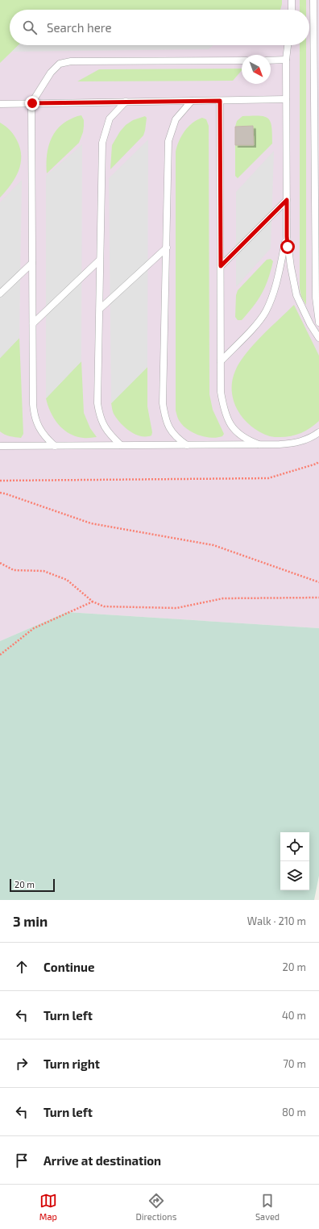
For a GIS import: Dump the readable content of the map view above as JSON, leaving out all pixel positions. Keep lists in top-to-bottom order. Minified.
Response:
{"scale_bar":"20 m","north":"bottom right","page":{"search":"Search here","scale":"20 m","heading":["3 min","Walk · 210 m"],"list":[["Continue","20 m"],["Turn left","40 m"],["Turn right","70 m"],["Turn left","80 m"],"Arrive at destination"],"nav":["Map","Directions","Saved"]}}
